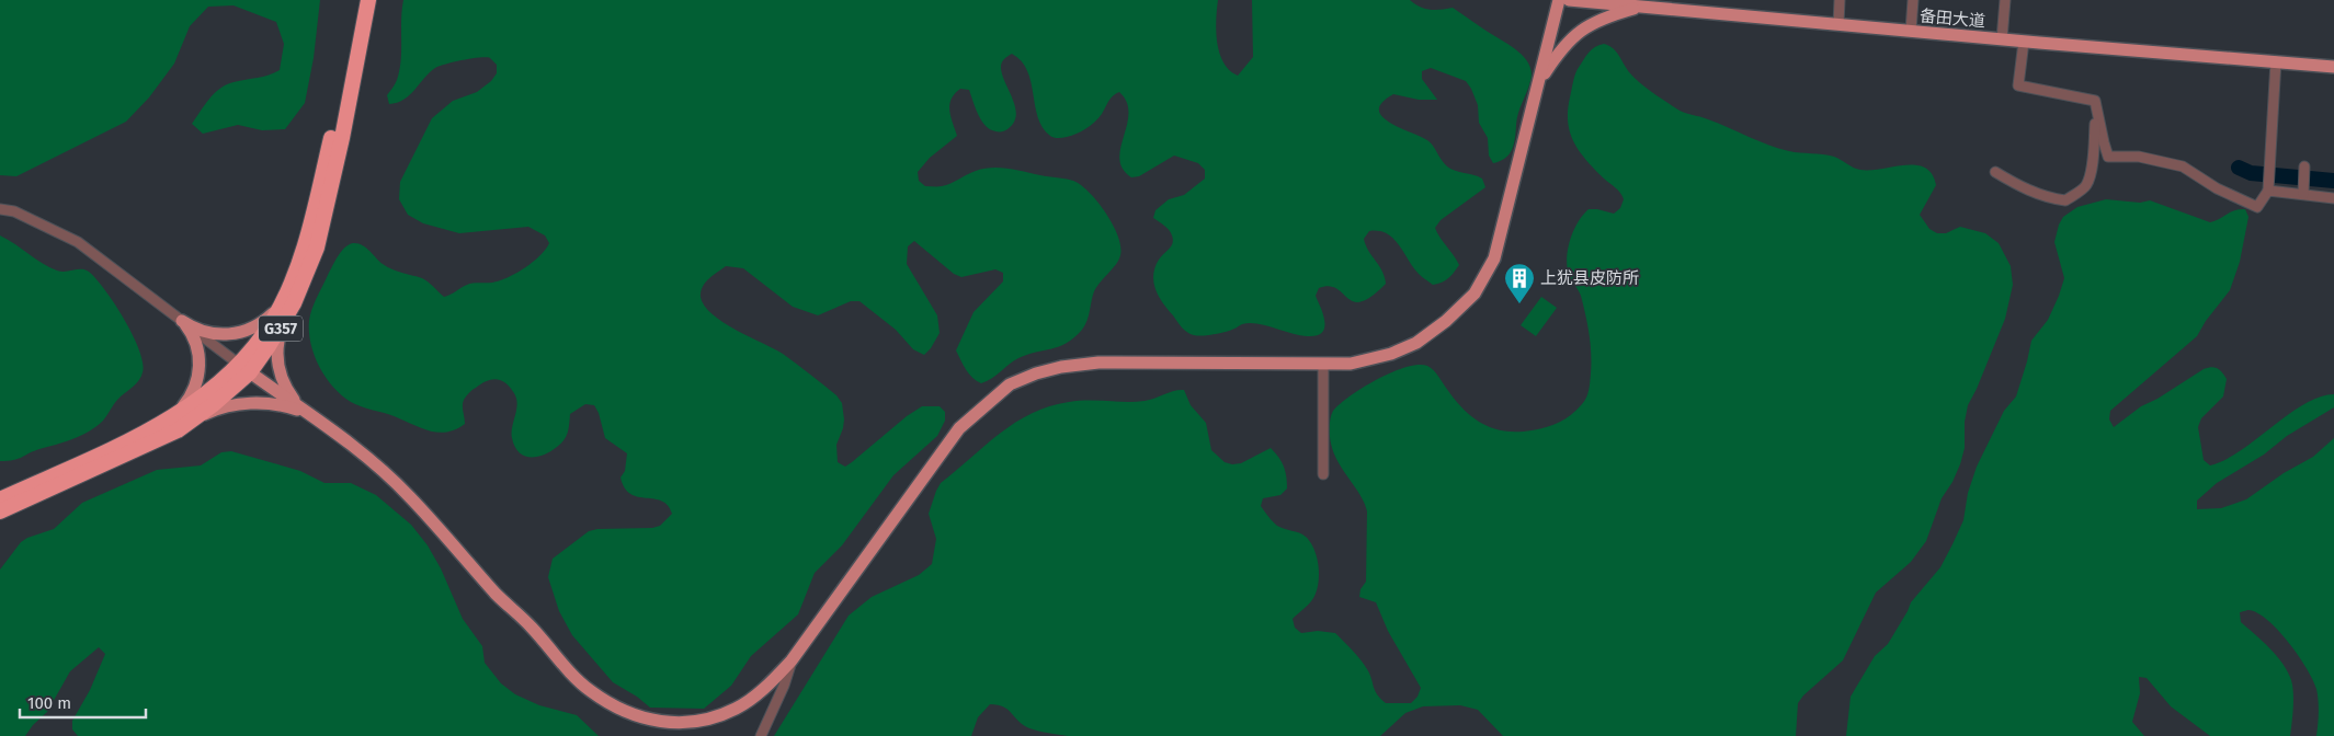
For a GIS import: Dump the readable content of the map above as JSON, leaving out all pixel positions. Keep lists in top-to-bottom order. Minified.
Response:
{"streets":{"highway":["G357"],"main road":["备田大道"]},"places":{"building":["上犹县皮防所"]},"scale_bar":"100 m"}
